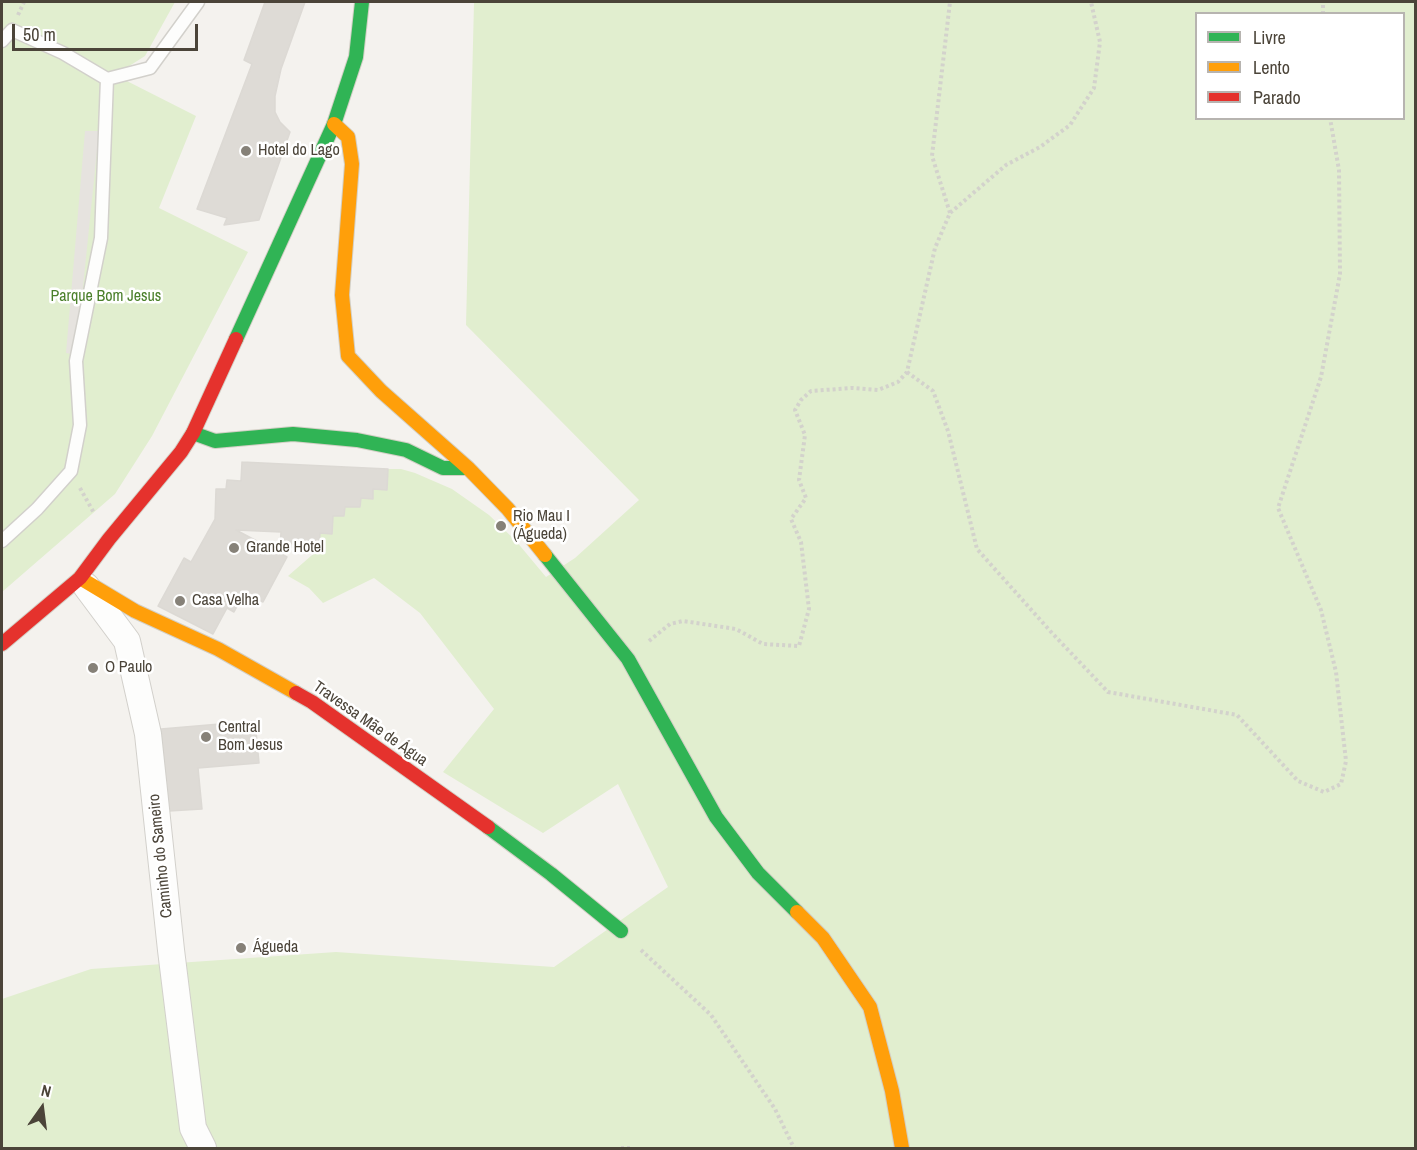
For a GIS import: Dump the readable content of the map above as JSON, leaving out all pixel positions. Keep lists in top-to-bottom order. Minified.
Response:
{"streets":{"main road":["Travessa Mãe de Água"],"street":["Caminho do Sameiro"]},"crossings":[["Travessa Mãe de Água","Caminho do Sameiro"]],"parks":["Parque Bom Jesus"],"places":["Hotel do Lago","Rio Mau I (Águeda)","Grande Hotel","Casa Velha","O Paulo","Central Bom Jesus","Águeda"],"legend":["Livre","Lento","Parado"],"scale_bar":"50 m","north":"top"}
